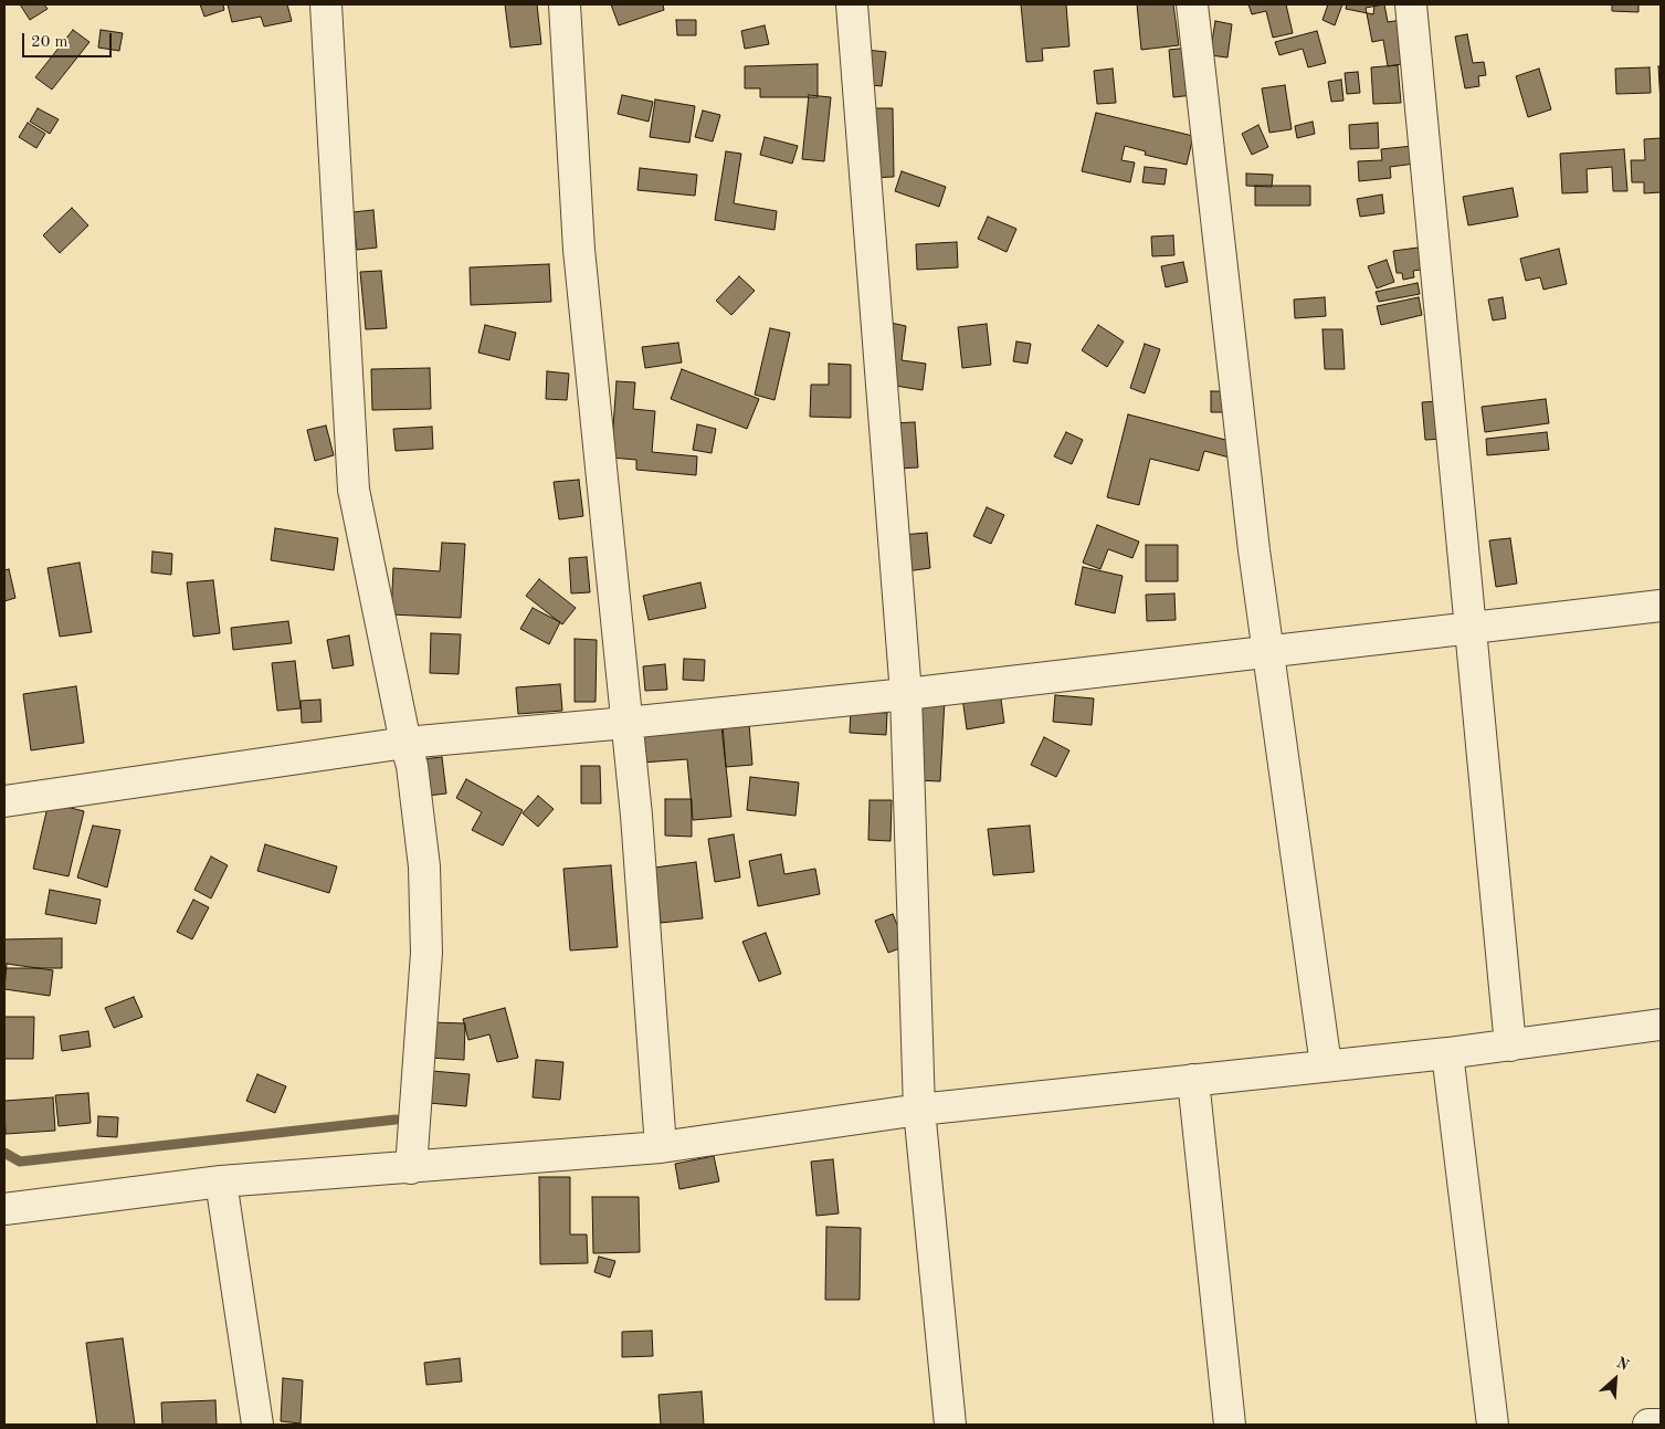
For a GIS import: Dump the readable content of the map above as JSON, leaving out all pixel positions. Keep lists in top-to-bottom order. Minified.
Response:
{"scale_bar":"20 m","north":"top right"}
